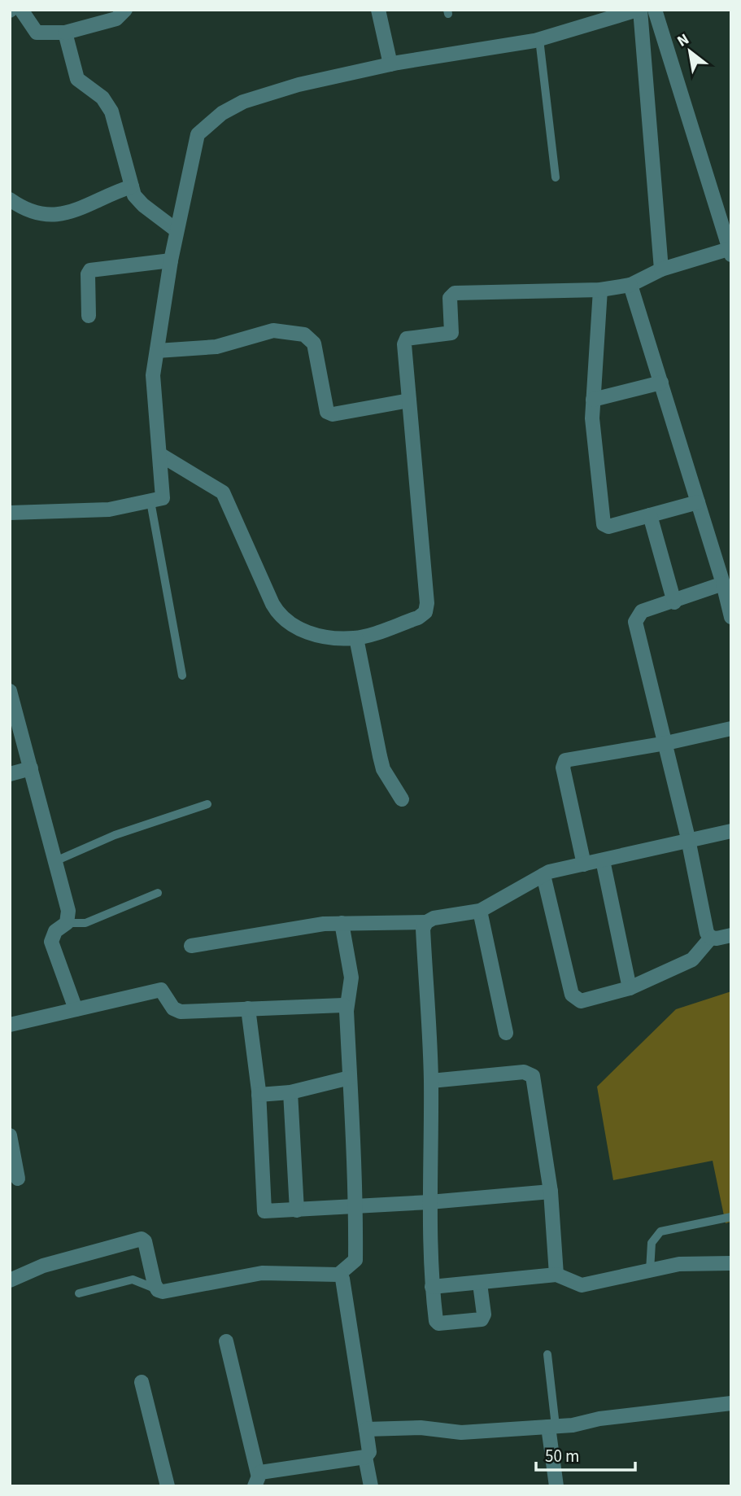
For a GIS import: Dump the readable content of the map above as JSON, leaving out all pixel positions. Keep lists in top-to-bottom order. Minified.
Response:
{"scale_bar":"50 m","north":"top left"}
